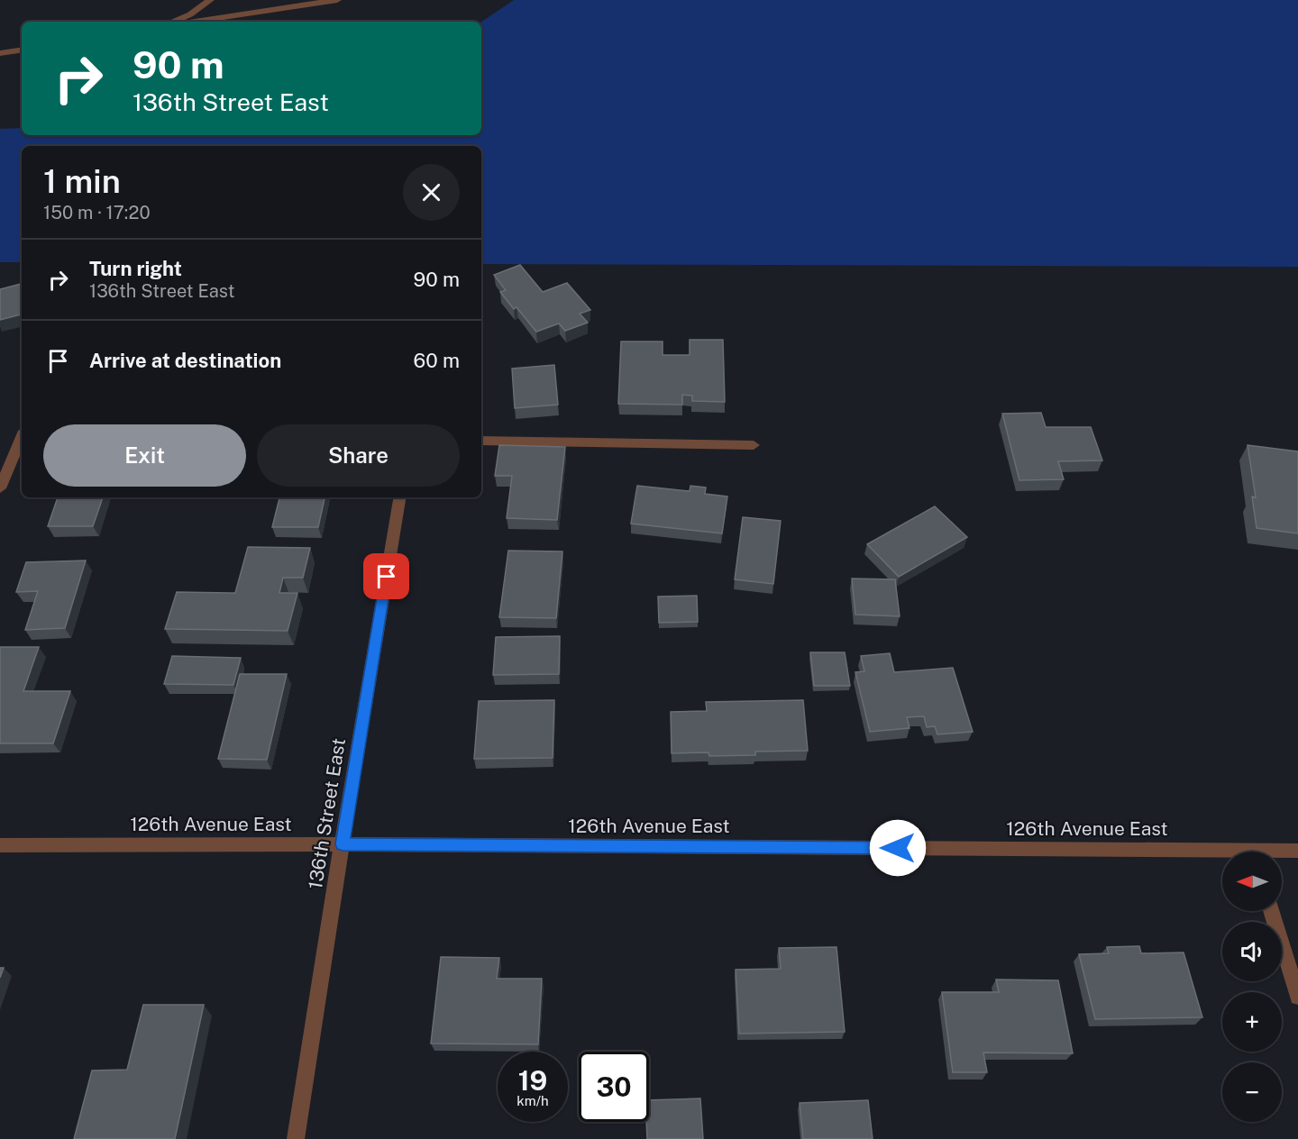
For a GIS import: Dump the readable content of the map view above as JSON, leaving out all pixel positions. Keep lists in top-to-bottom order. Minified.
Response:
{"streets":{"street":["136th Street East","126th Avenue East"]},"crossings":[["136th Street East","126th Avenue East"]],"north":"left","page":{"turn":["90 m","136th Street East"],"heading":["1 min","150 m · 17:20"],"list":[{"name":"Turn right","note":"136th Street East","value":"90 m"},{"name":"Arrive at destination","value":"60 m"}],"buttons":["Exit","Share"],"map_buttons":["+","−"],"speed":"19 km/h","limit":"30"}}
